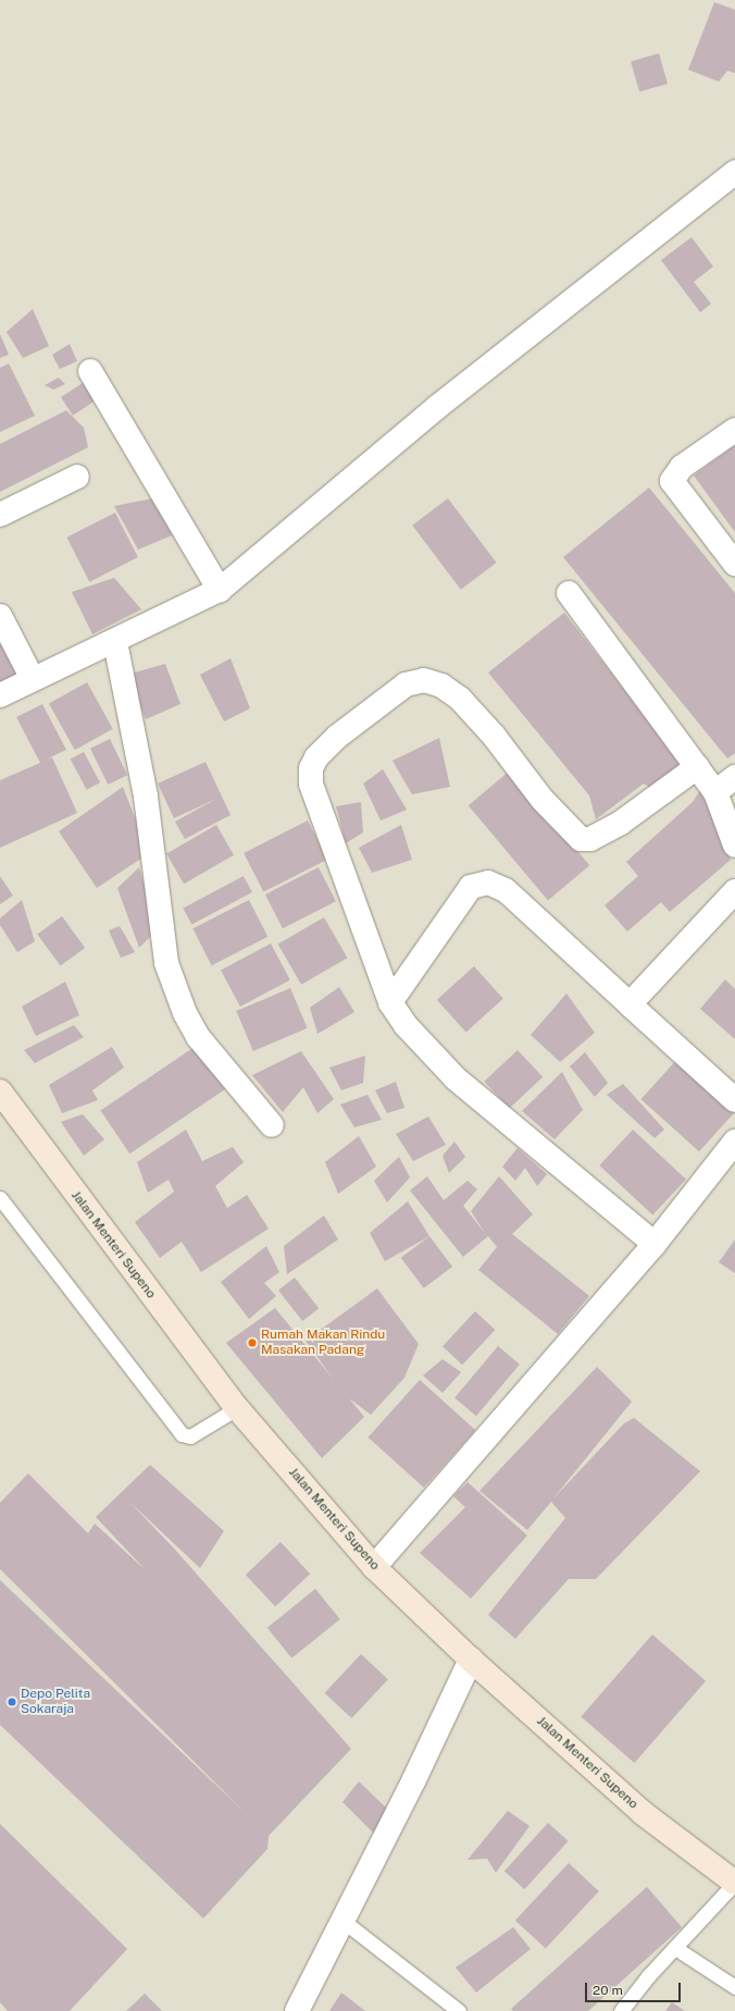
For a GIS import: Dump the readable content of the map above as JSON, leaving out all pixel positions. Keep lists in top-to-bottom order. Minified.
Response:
{"streets":{"main road":["Jalan Menteri Supeno"]},"places":["Rumah Makan Rindu Masakan Padang","Depo Pelita Sokaraja"],"scale_bar":"20 m"}
